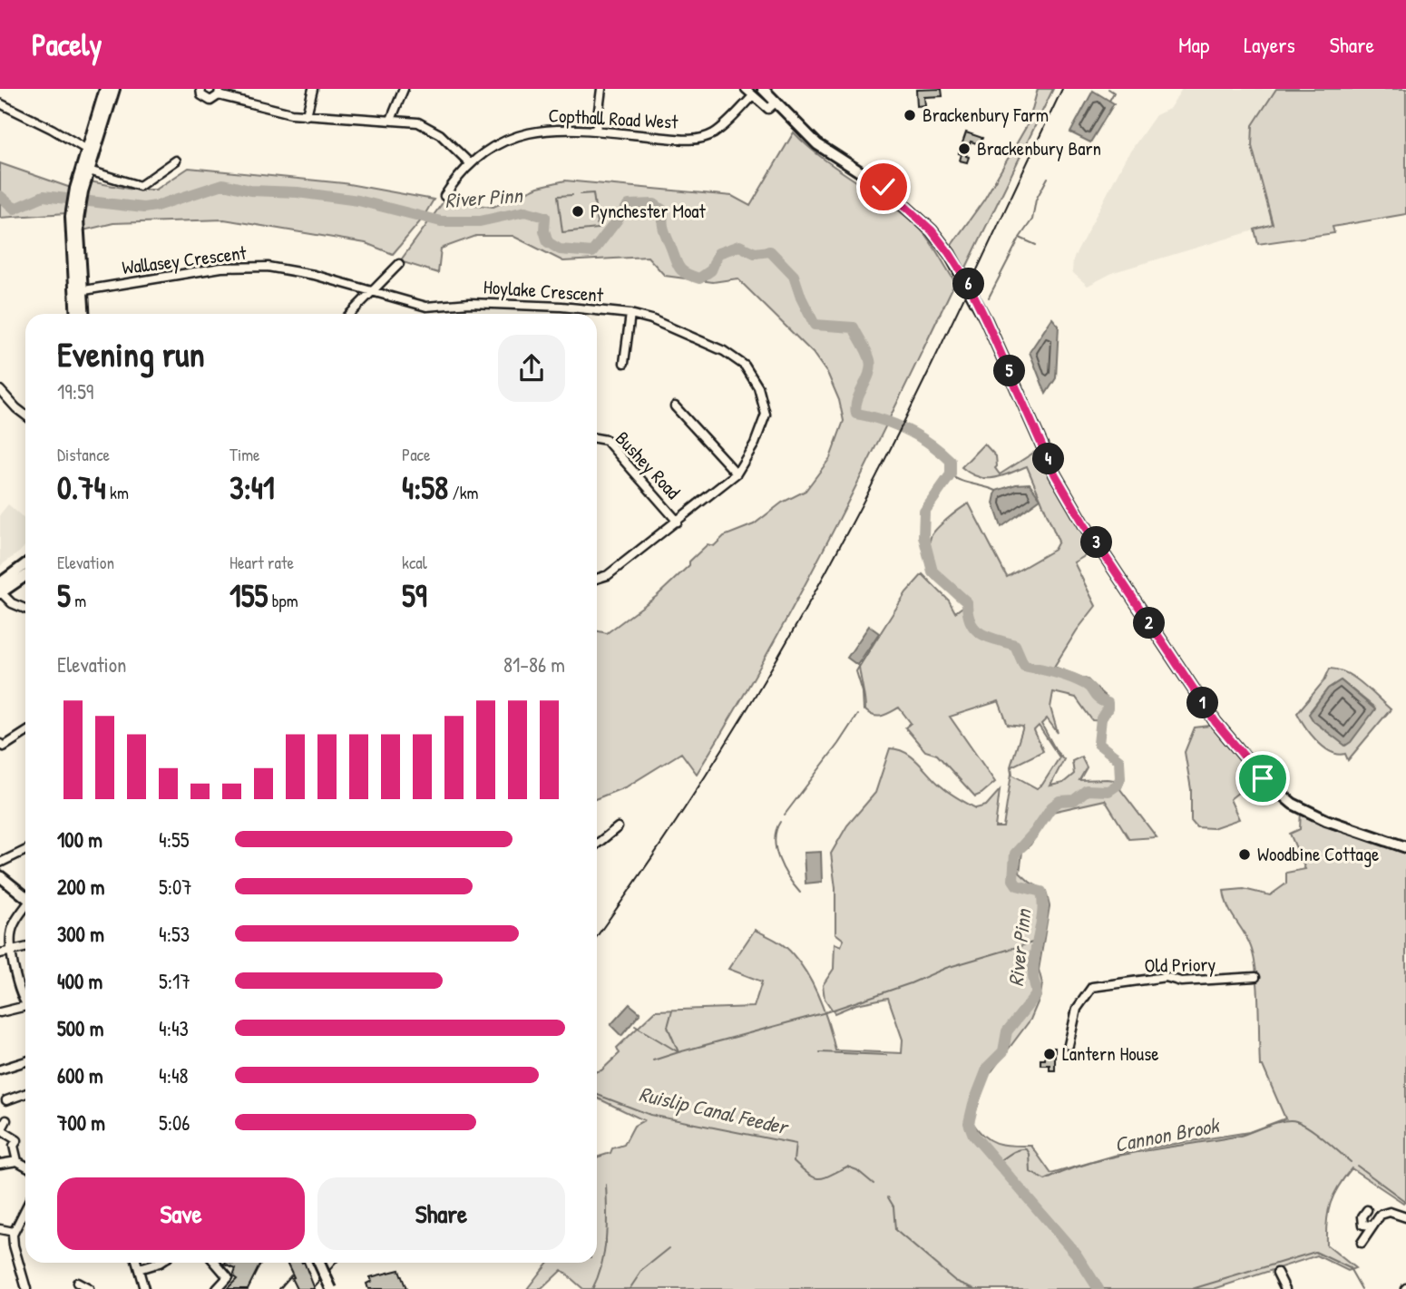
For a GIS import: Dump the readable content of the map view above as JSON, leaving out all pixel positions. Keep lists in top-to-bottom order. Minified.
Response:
{"streets":{"street":["Copthall Road West","Wallasey Crescent","Hoylake Crescent","Bushey Road","Old Priory"]},"crossings":[["Wallasey Crescent","Hoylake Crescent"],["Hoylake Crescent","Bushey Road"]],"water":["River Pinn","Ruislip Canal Feeder","Cannon Brook"],"places":["Brackenbury Farm","Brackenbury Barn","Pynchester Moat","Woodbine Cottage","Lantern House"],"page":{"header":"Pacely","nav":["Map","Layers","Share"],"pins":["6","5","4","3","2","1"],"heading":["Evening run","19:59"],"stats":[["Distance","0.74 km"],["Time","3:41"],["Pace","4:58 /km"],["Elevation","5 m"],["Heart rate","155 bpm"],["kcal","59"]],"chart":["Elevation","81–86 m"],"list":[{"name":"100 m","note":"4:55"},{"name":"200 m","note":"5:07"},{"name":"300 m","note":"4:53"},{"name":"400 m","note":"5:17"},{"name":"500 m","note":"4:43"},{"name":"600 m","note":"4:48"},{"name":"700 m","note":"5:06"}],"buttons":["Save","Share"]}}
